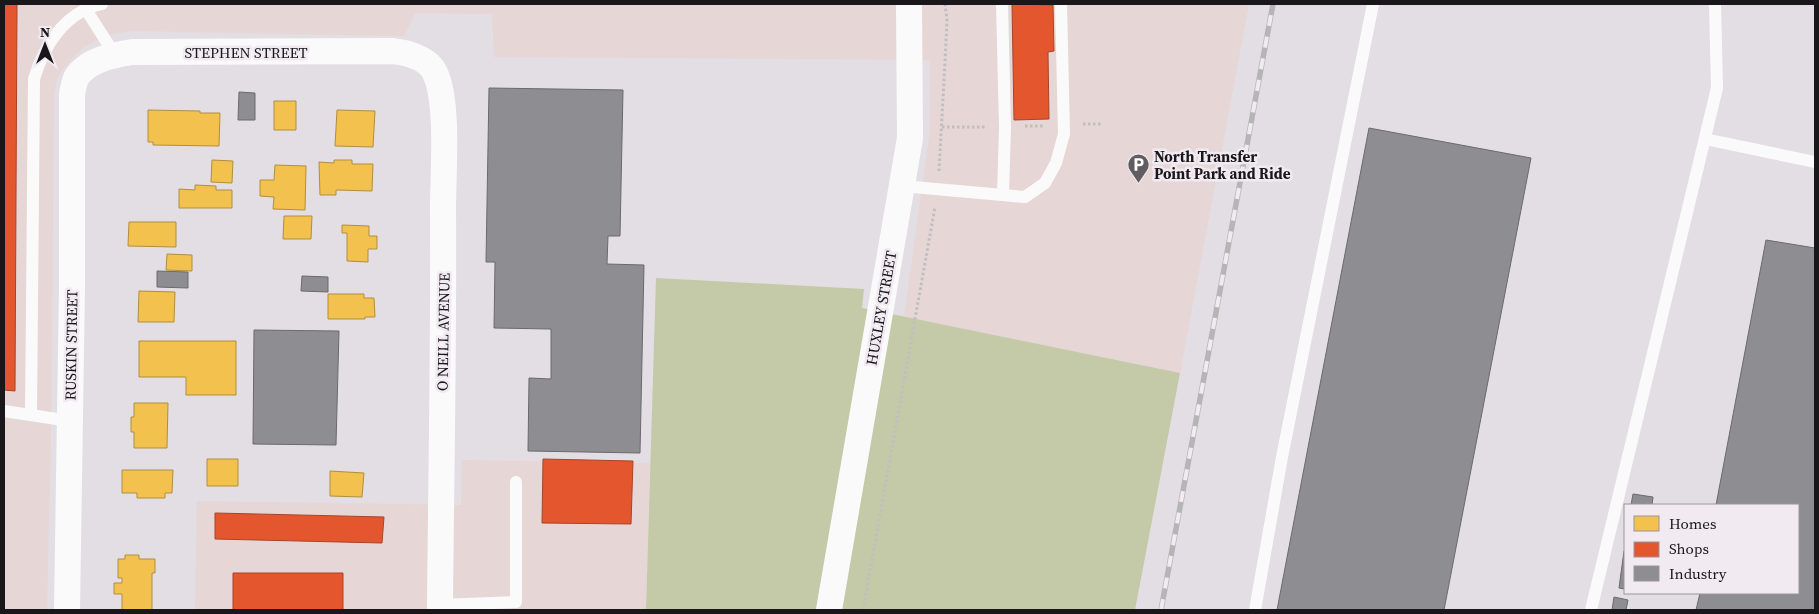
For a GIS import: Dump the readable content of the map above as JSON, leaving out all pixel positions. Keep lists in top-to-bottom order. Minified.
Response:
{"streets":{"street":["STEPHEN STREET","HUXLEY STREET","O NEILL AVENUE","RUSKIN STREET"]},"crossings":[["STEPHEN STREET","O NEILL AVENUE"],["STEPHEN STREET","RUSKIN STREET"]],"places":{"parking":["North Transfer Point Park and Ride"]},"legend":["Homes","Shops","Industry"],"north":"top"}
